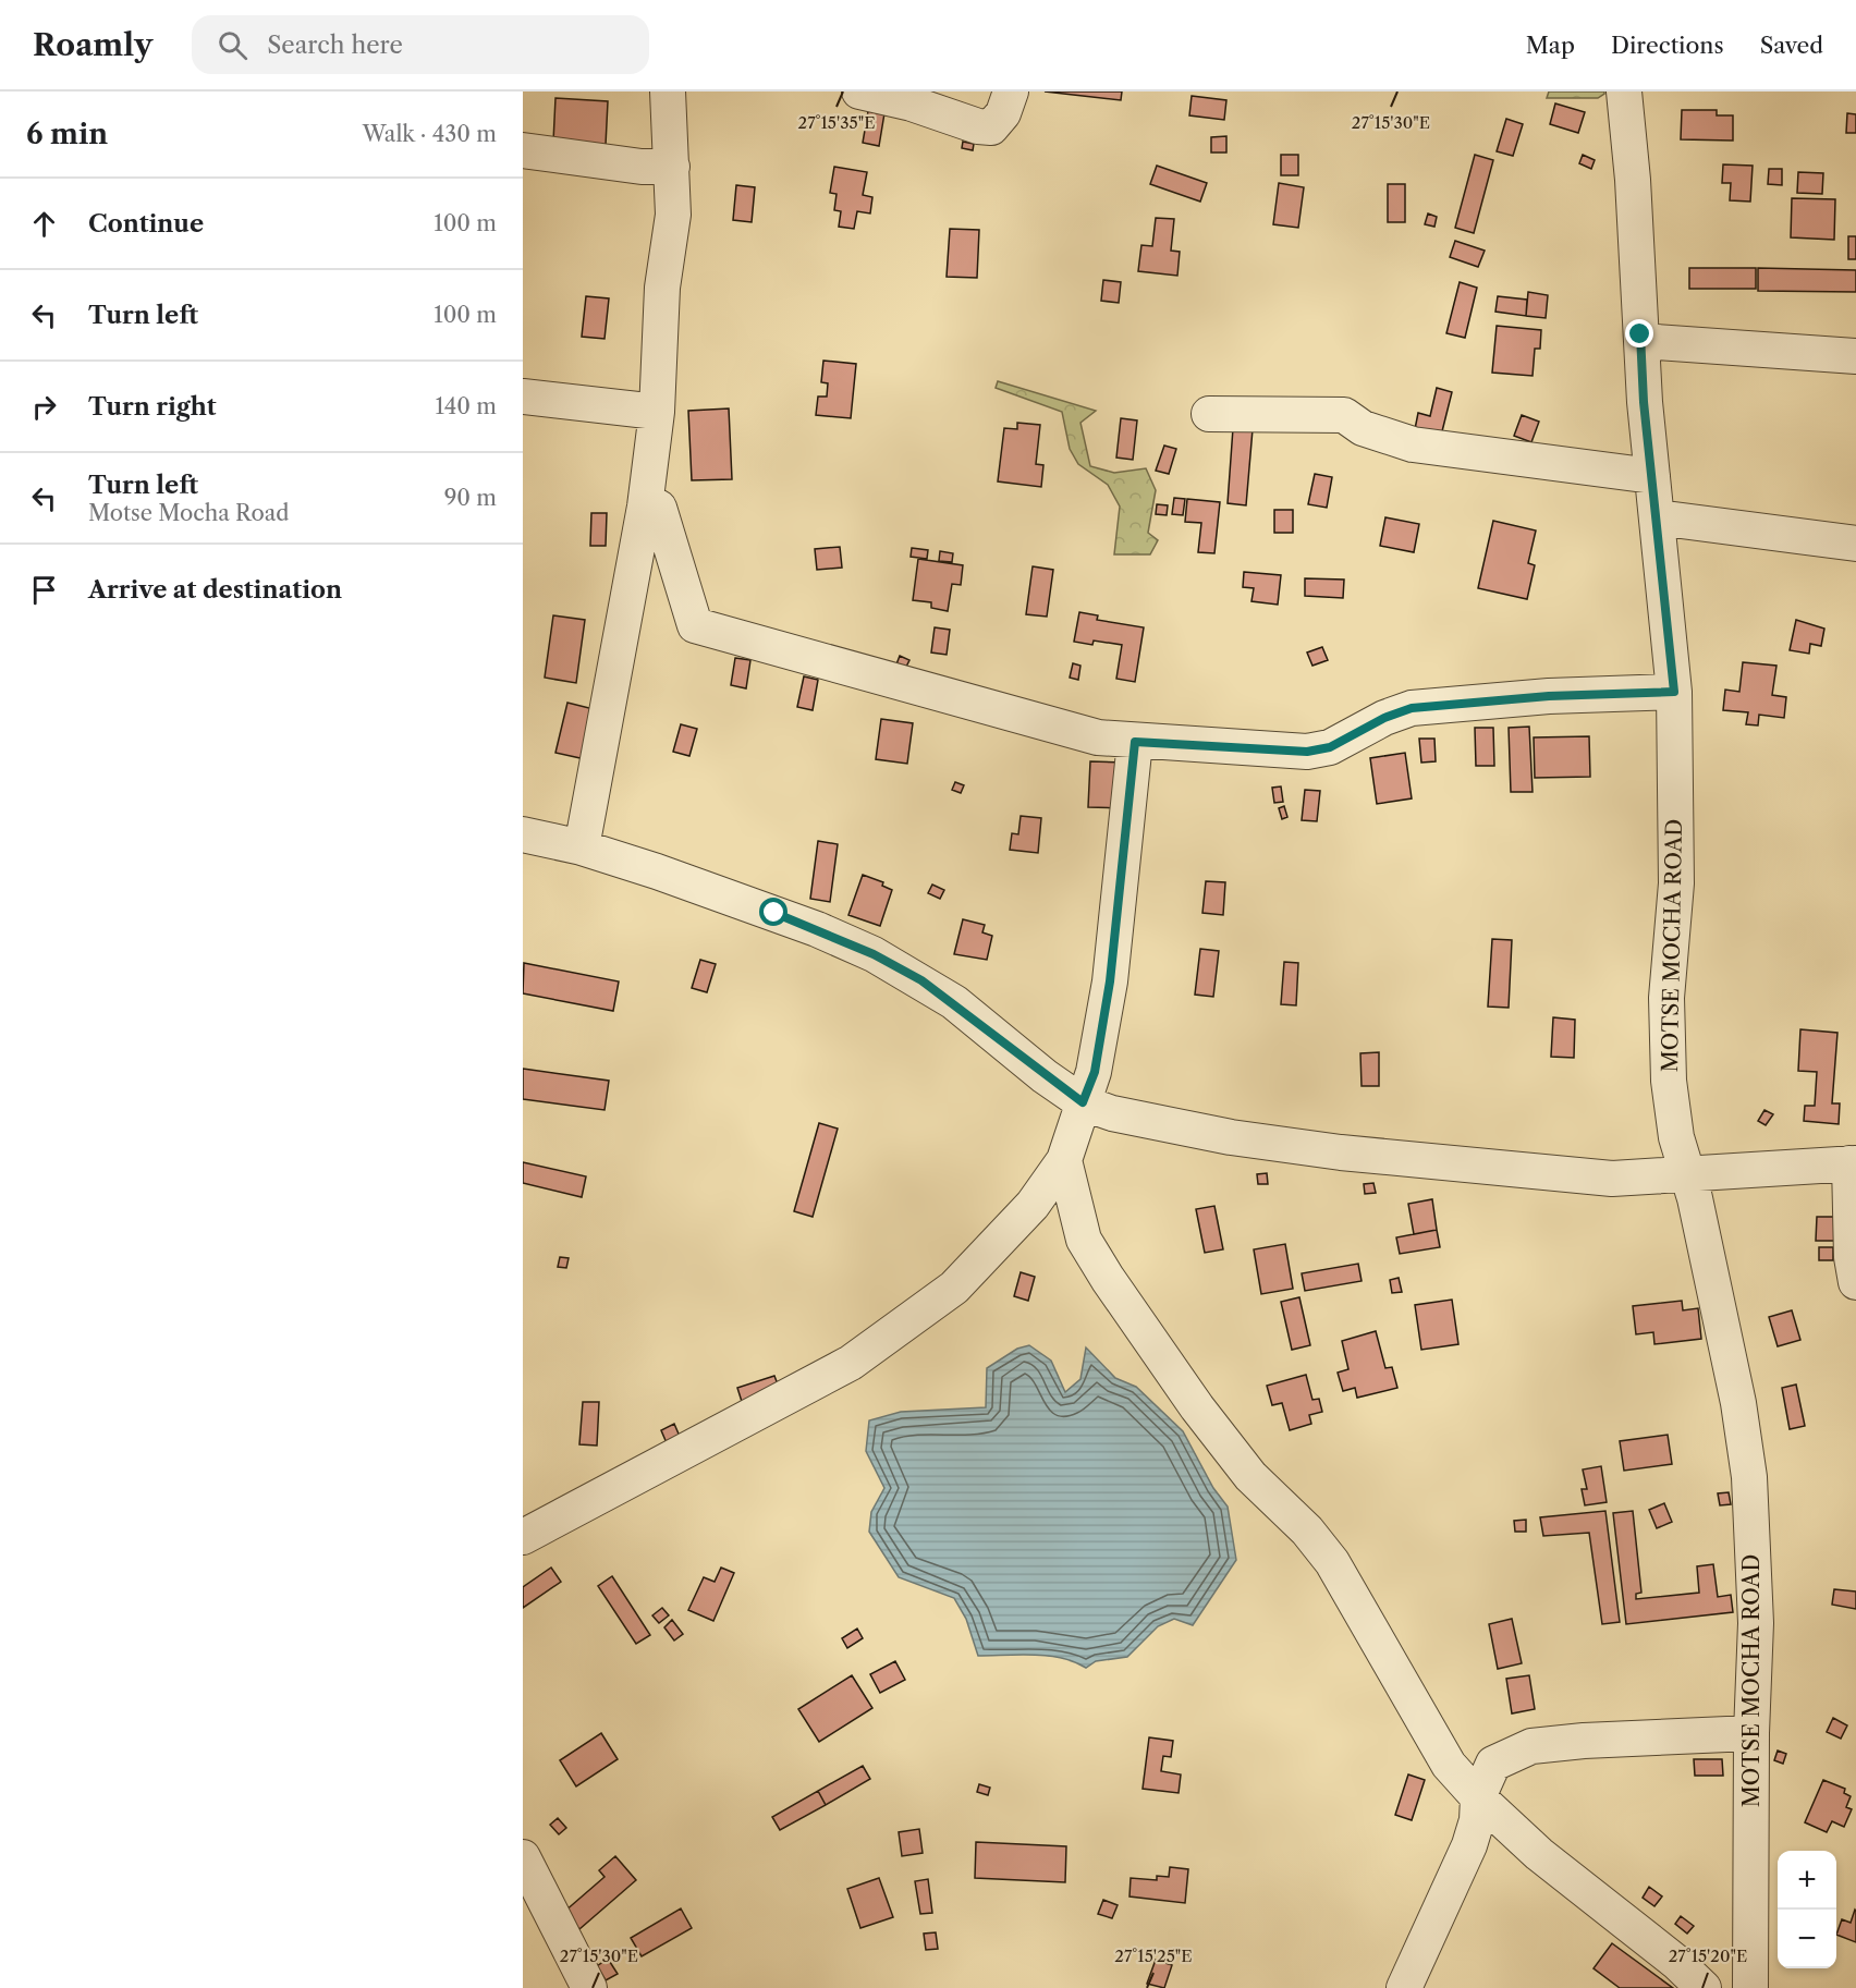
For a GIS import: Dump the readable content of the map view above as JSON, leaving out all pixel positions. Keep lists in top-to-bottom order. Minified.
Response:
{"streets":{"street":["MOTSE MOCHA ROAD"]},"page":{"header":"Roamly","search":"Search here","nav":["Map","Directions","Saved"],"heading":["6 min","Walk · 430 m"],"list":[["Continue","100 m"],["Turn left","100 m"],["Turn right","140 m"],["Turn left","Motse Mocha Road","90 m"],"Arrive at destination"],"map_buttons":["+","−"]},"coordinates":["27°15'30\"E","27°15'35\"E","27°15'25\"E","27°15'20\"E"]}
